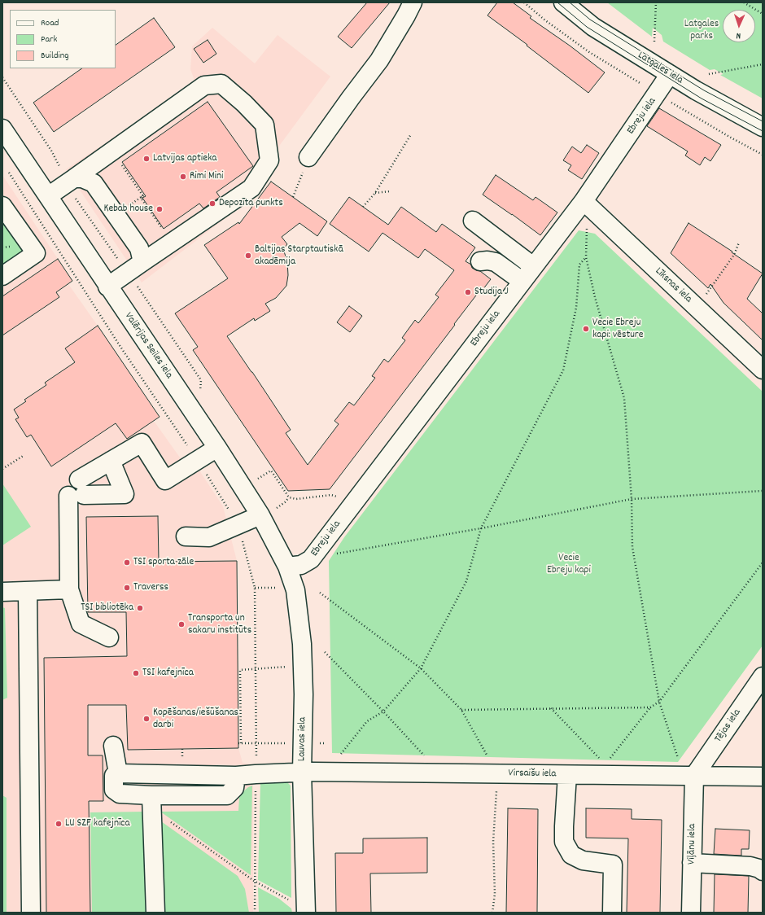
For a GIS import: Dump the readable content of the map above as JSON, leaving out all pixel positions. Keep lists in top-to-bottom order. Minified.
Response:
{"streets":{"street":["Latgales iela","Ebreju iela","Līksnas iela","Valērijas Seiles iela","Tējas iela","Lauvas iela","Virsaišu iela","Viļānu iela"]},"crossings":[["Latgales iela","Ebreju iela"],["Ebreju iela","Līksnas iela"],["Ebreju iela","Valērijas Seiles iela"],["Ebreju iela","Lauvas iela"],["Valērijas Seiles iela","Lauvas iela"],["Tējas iela","Virsaišu iela"],["Tējas iela","Viļānu iela"],["Lauvas iela","Virsaišu iela"],["Virsaišu iela","Viļānu iela"]],"parks":["Latgales parks","Vecie Ebreju kapi"],"places":["Latvijas aptieka","Rimi Mini","Depozīta punkts","Kebab house","Baltijas Starptautiskā akadēmija","Studija J","Vecie Ebreju kapi: vēsture","TSI sporta zāle","Traverss","TSI bibliotēka","Transporta un sakaru institūts","TSI kafejnīca","Kopēšanas/iešūšanas darbi","LU SZF kafejnīca"],"legend":["Road","Park","Building"],"north":"bottom"}
